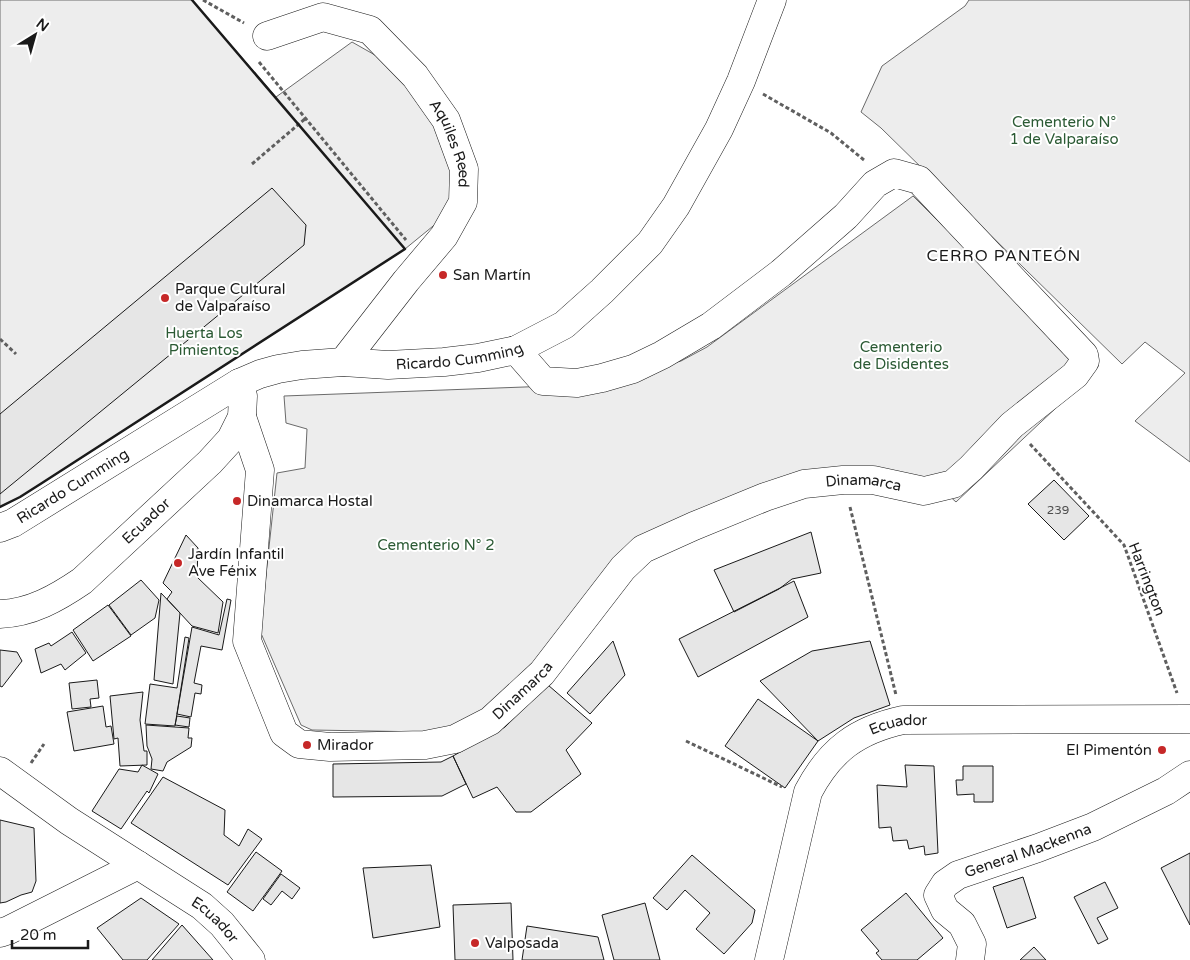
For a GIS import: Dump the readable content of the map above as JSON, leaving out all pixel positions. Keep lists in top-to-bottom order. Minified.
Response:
{"streets":{"street":["Aquiles Reed","Ricardo Cumming","Dinamarca","Ecuador","General Mackenna"],"path":["Harrington"]},"crossings":[["Aquiles Reed","Ricardo Cumming"],["Ricardo Cumming","Dinamarca"],["Ricardo Cumming","Ecuador"],["Dinamarca","Ecuador"],["Dinamarca","Harrington"],["Ecuador","Harrington"]],"districts":["CERRO PANTEÓN"],"parks":["Cementerio N° 1 de Valparaíso","Huerta Los Pimientos","Cementerio de Disidentes","Cementerio N° 2"],"places":["San Martín","Parque Cultural de Valparaíso","Dinamarca Hostal","Jardín Infantil Ave Fénix","Mirador","El Pimentón","Valposada"],"house_numbers":["239"],"scale_bar":"20 m","north":"top right"}
